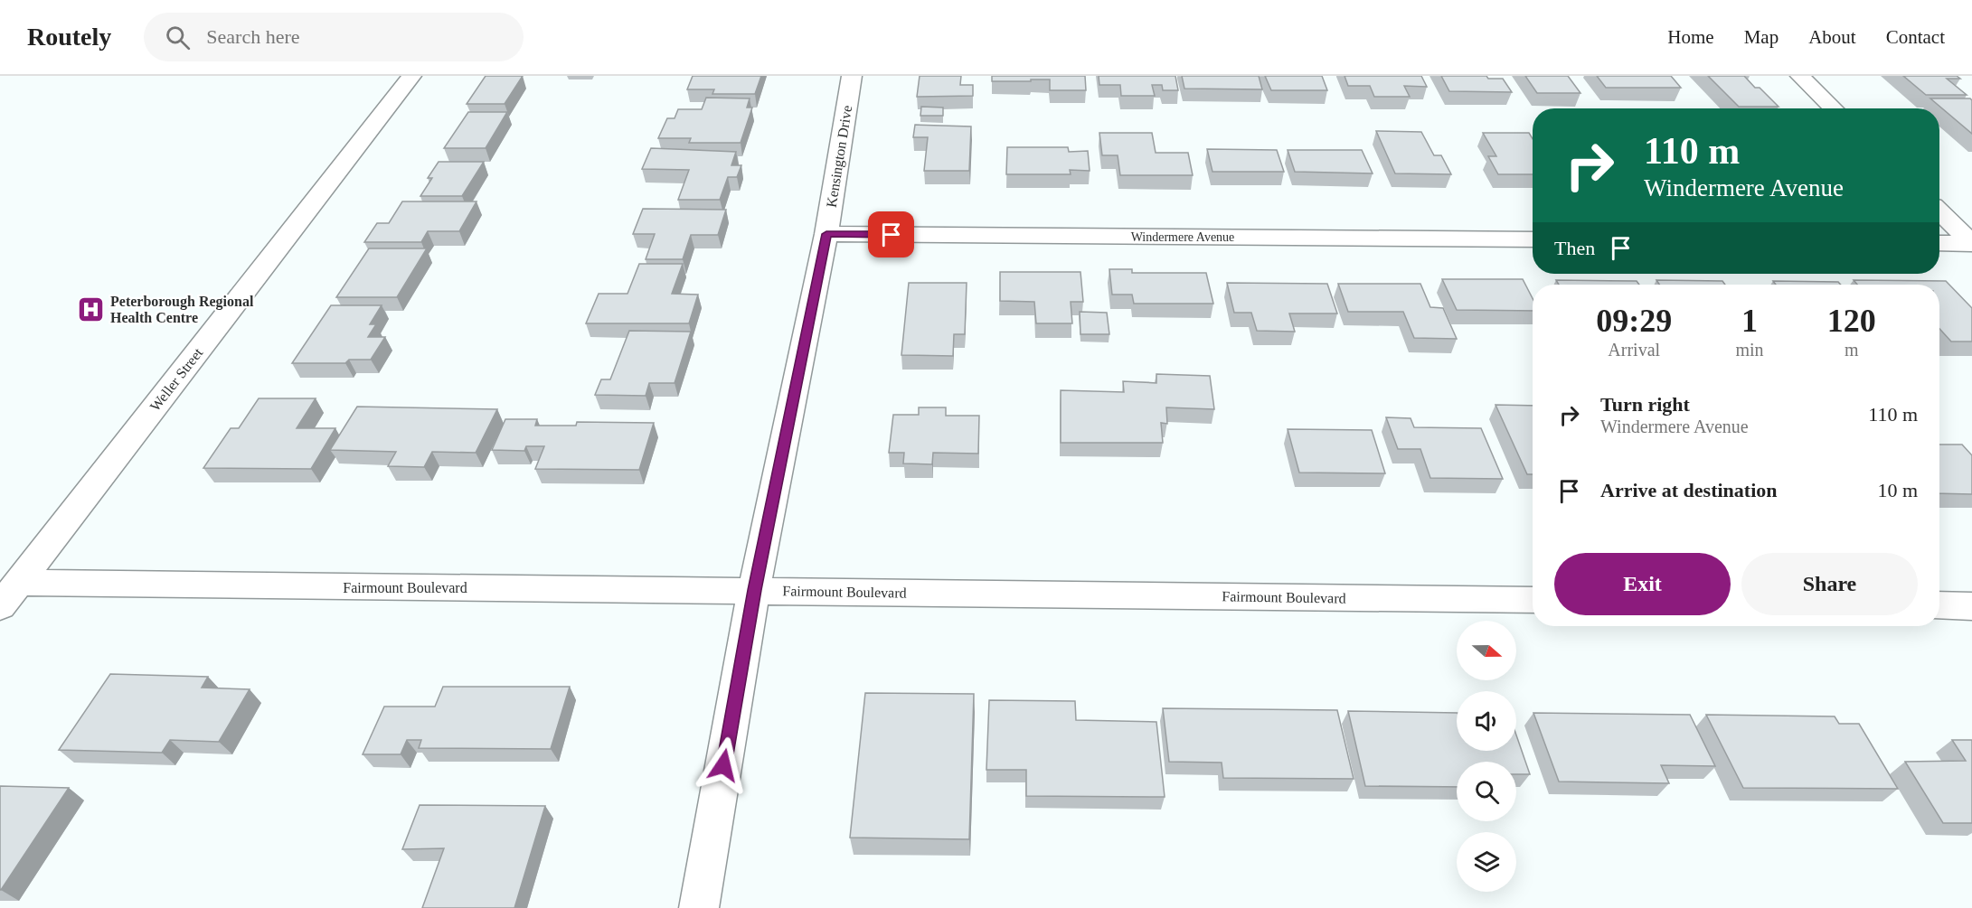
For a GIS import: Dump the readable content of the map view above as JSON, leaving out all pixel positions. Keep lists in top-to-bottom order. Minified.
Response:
{"streets":{"street":["Kensington Drive","Windermere Avenue","Weller Street","Fairmount Boulevard"]},"crossings":[["Kensington Drive","Windermere Avenue"],["Kensington Drive","Fairmount Boulevard"],["Weller Street","Fairmount Boulevard"]],"places":{"hospital":["Peterborough Regional Health Centre"]},"north":"right","page":{"header":"Routely","search":"Search here","nav":["Home","Map","About","Contact"],"turn":["110 m","Windermere Avenue"],"then":"Then","eta":["09:29","Arrival","1","min","120","m"],"list":[{"name":"Turn right","note":"Windermere Avenue","value":"110 m"},{"name":"Arrive at destination","value":"10 m"}],"buttons":["Exit","Share"]}}
